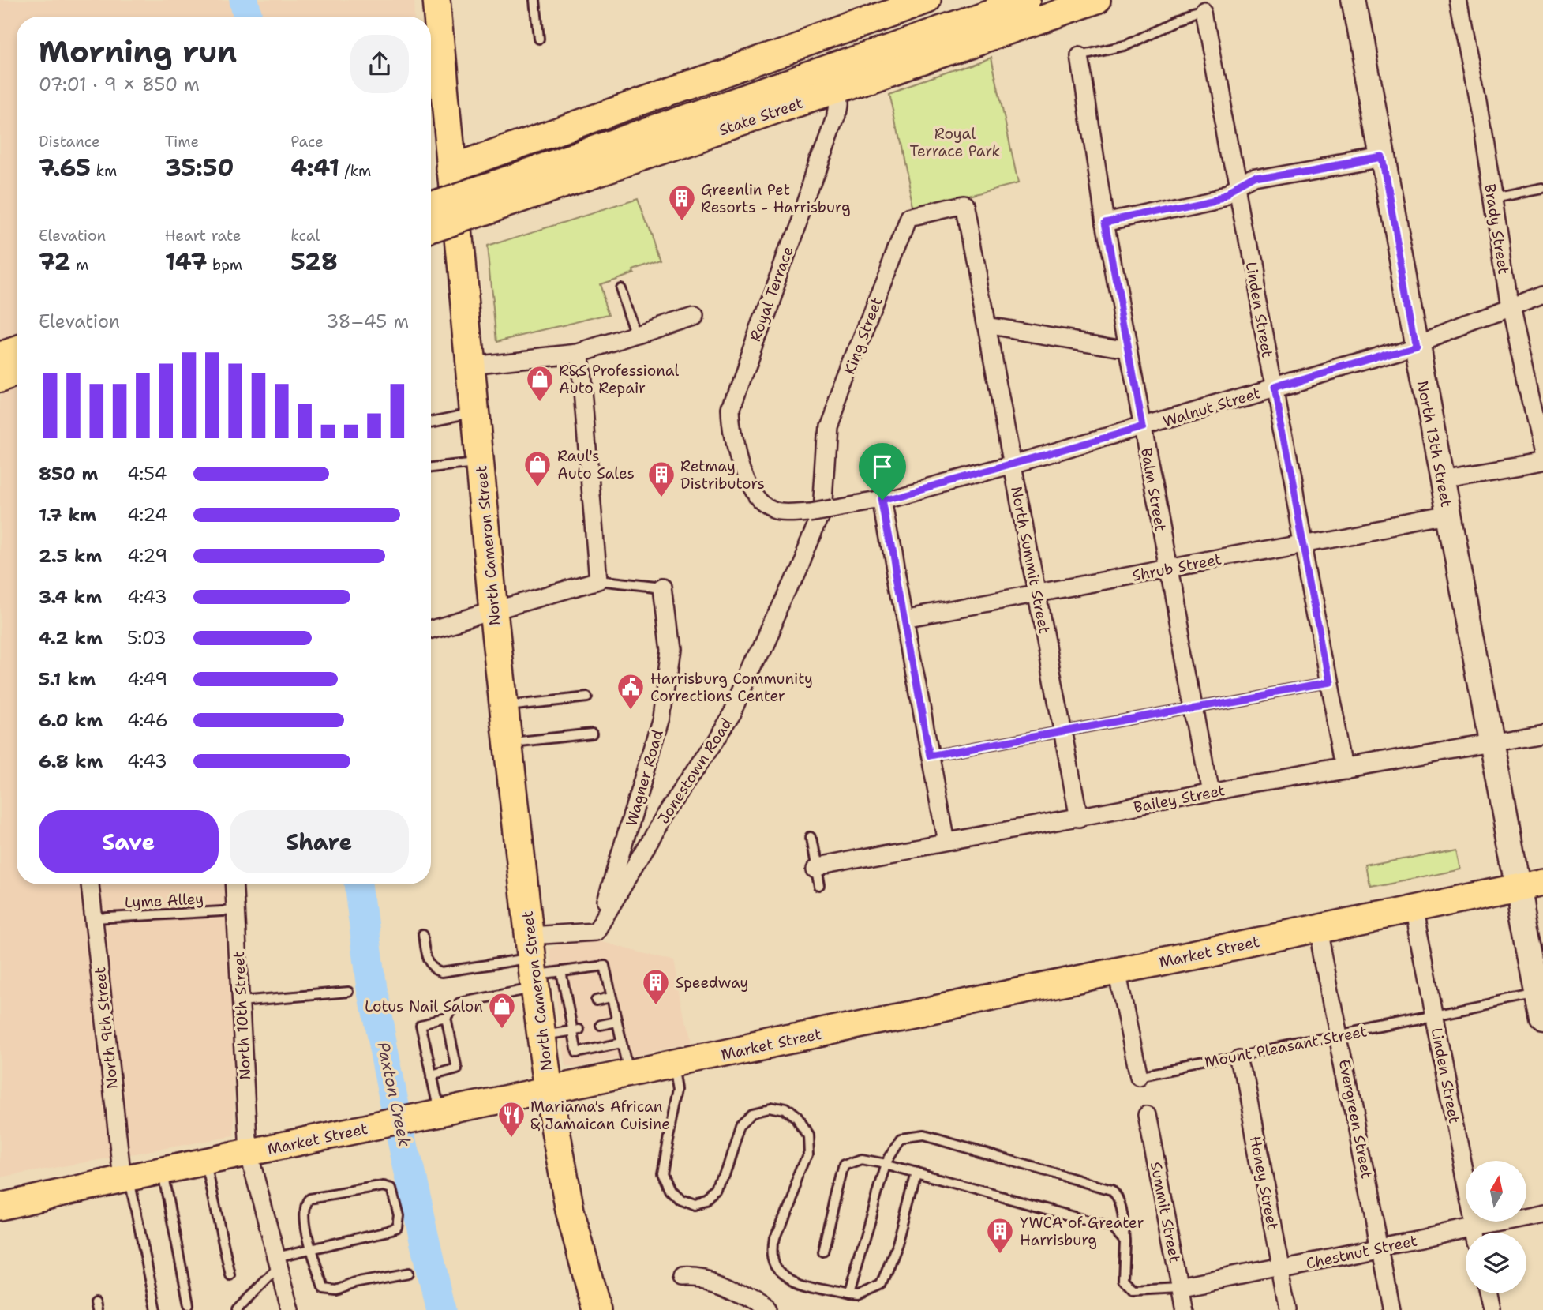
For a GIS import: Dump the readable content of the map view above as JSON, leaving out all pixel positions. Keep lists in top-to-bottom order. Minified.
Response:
{"streets":{"highway":["North Cameron Street"],"main road":["State Street","North 13th Street","Market Street"],"street":["Brady Street","Royal Terrace","Linden Street","King Street","Walnut Street","Balm Street","North Summit Street","Shrub Street","Jonestown Road","Wagner Road","Bailey Street","North 10th Street","North 9th Street","Mount Pleasant Street","Evergreen Street","Honey Street","Summit Street","Chestnut Street"],"lane":["Lyme Alley"]},"crossings":[["State Street","Royal Terrace"],["Brady Street","Walnut Street"],["Royal Terrace","Walnut Street"],["Linden Street","Walnut Street"],["Linden Street","Shrub Street"],["Linden Street","Bailey Street"],["Linden Street","Market Street"],["Linden Street","Mount Pleasant Street"],["King Street","Walnut Street"],["King Street","North Summit Street"],["King Street","Jonestown Road"],["Walnut Street","North 13th Street"],["Walnut Street","Balm Street"],["Walnut Street","North Summit Street"],["Walnut Street","Jonestown Road"],["North 13th Street","Shrub Street"],["North 13th Street","Bailey Street"],["North 13th Street","Market Street"],["North 13th Street","Mount Pleasant Street"],["Balm Street","Shrub Street"],["Balm Street","Bailey Street"],["North Cameron Street","Market Street"],["North Summit Street","Shrub Street"],["North Summit Street","Bailey Street"],["Jonestown Road","Wagner Road"],["Lyme Alley","North 10th Street"],["Lyme Alley","North 9th Street"],["Market Street","North 10th Street"],["Market Street","North 9th Street"],["Market Street","Mount Pleasant Street"],["Market Street","Evergreen Street"],["Mount Pleasant Street","Evergreen Street"],["Mount Pleasant Street","Honey Street"],["Evergreen Street","Chestnut Street"],["Honey Street","Chestnut Street"],["Summit Street","Chestnut Street"]],"water":["Paxton Creek"],"parks":["Royal Terrace Park"],"places":{"building":["Greenlin Pet Resorts - Harrisburg","Retmay Distributors","Speedway","YWCA of Greater Harrisburg"],"shop":["R&S Professional Auto Repair","Raul's Auto Sales","Lotus Nail Salon"],"public building":["Harrisburg Community Corrections Center"],"restaurant":["Mariama's African & Jamaican Cuisine"]},"north":"top","page":{"heading":["Morning run","07:01 · 9 × 850 m"],"stats":[["Distance","7.65 km"],["Time","35:50"],["Pace","4:41 /km"],["Elevation","72 m"],["Heart rate","147 bpm"],["kcal","528"]],"chart":["Elevation","38–45 m"],"list":[{"name":"850 m","note":"4:54"},{"name":"1.7 km","note":"4:24"},{"name":"2.5 km","note":"4:29"},{"name":"3.4 km","note":"4:43"},{"name":"4.2 km","note":"5:03"},{"name":"5.1 km","note":"4:49"},{"name":"6.0 km","note":"4:46"},{"name":"6.8 km","note":"4:43"}],"buttons":["Save","Share"]}}
